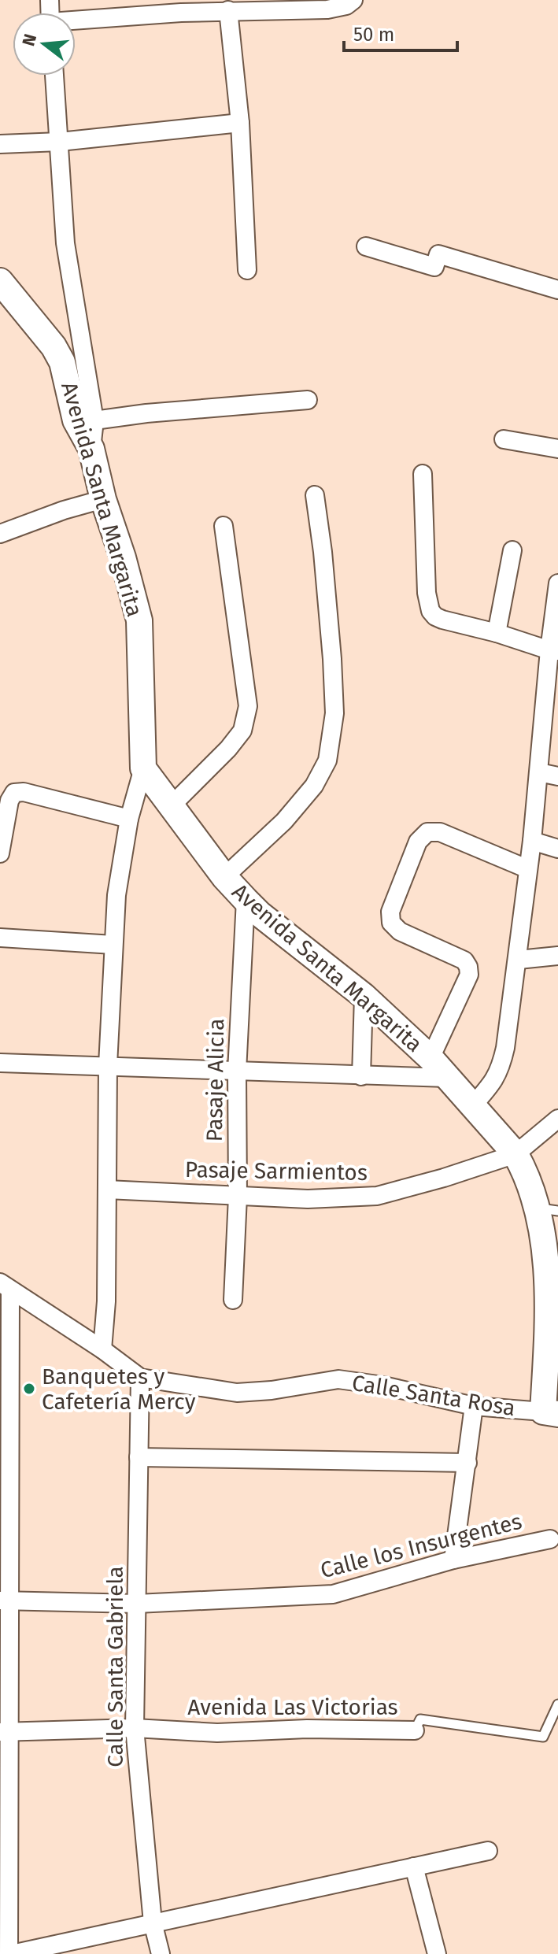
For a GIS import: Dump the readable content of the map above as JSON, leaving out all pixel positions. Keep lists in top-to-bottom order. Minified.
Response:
{"streets":{"street":["Avenida Santa Margarita","Pasaje Alicia","Pasaje Sarmientos","Calle Santa Rosa","Calle los Insurgentes","Calle Santa Gabriela","Avenida Las Victorias"]},"crossings":[["Avenida Santa Margarita","Pasaje Alicia"],["Avenida Santa Margarita","Pasaje Sarmientos"],["Avenida Santa Margarita","Calle Santa Rosa"],["Pasaje Alicia","Pasaje Sarmientos"],["Calle Santa Rosa","Calle Santa Gabriela"],["Calle los Insurgentes","Calle Santa Gabriela"],["Calle Santa Gabriela","Avenida Las Victorias"]],"places":["Banquetes y Cafetería Mercy"],"scale_bar":"50 m","north":"left"}
